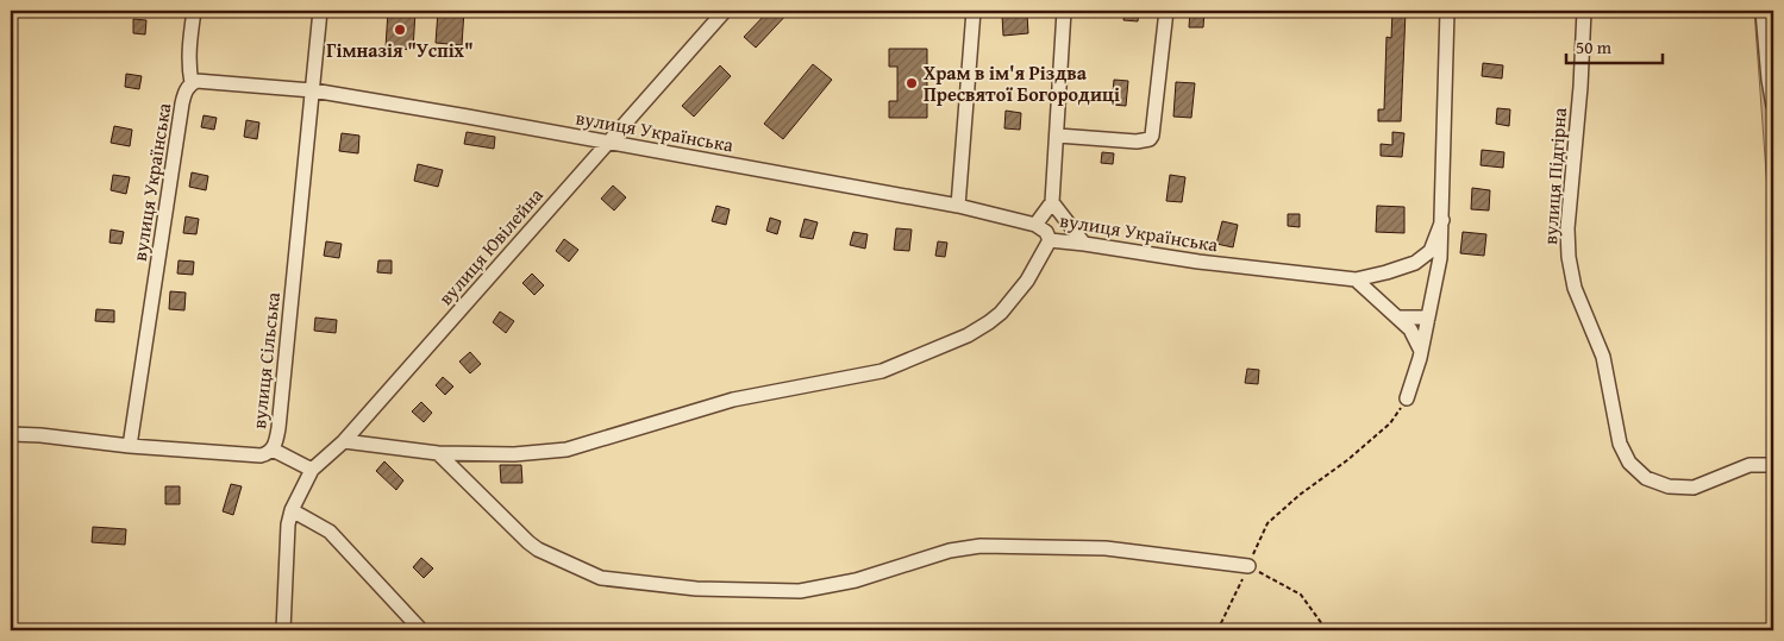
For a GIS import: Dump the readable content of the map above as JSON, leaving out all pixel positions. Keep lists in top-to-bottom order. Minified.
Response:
{"streets":{"street":["вулиця Українська","вулиця Підгірна","вулиця Ювілейна","вулиця Сільська"]},"crossings":[["вулиця Українська","вулиця Ювілейна"],["вулиця Українська","вулиця Сільська"]],"places":["Гімназія \"Успіх\"","Храм в ім'я Різдва Пресвятої Богородиці"],"scale_bar":"50 m"}
